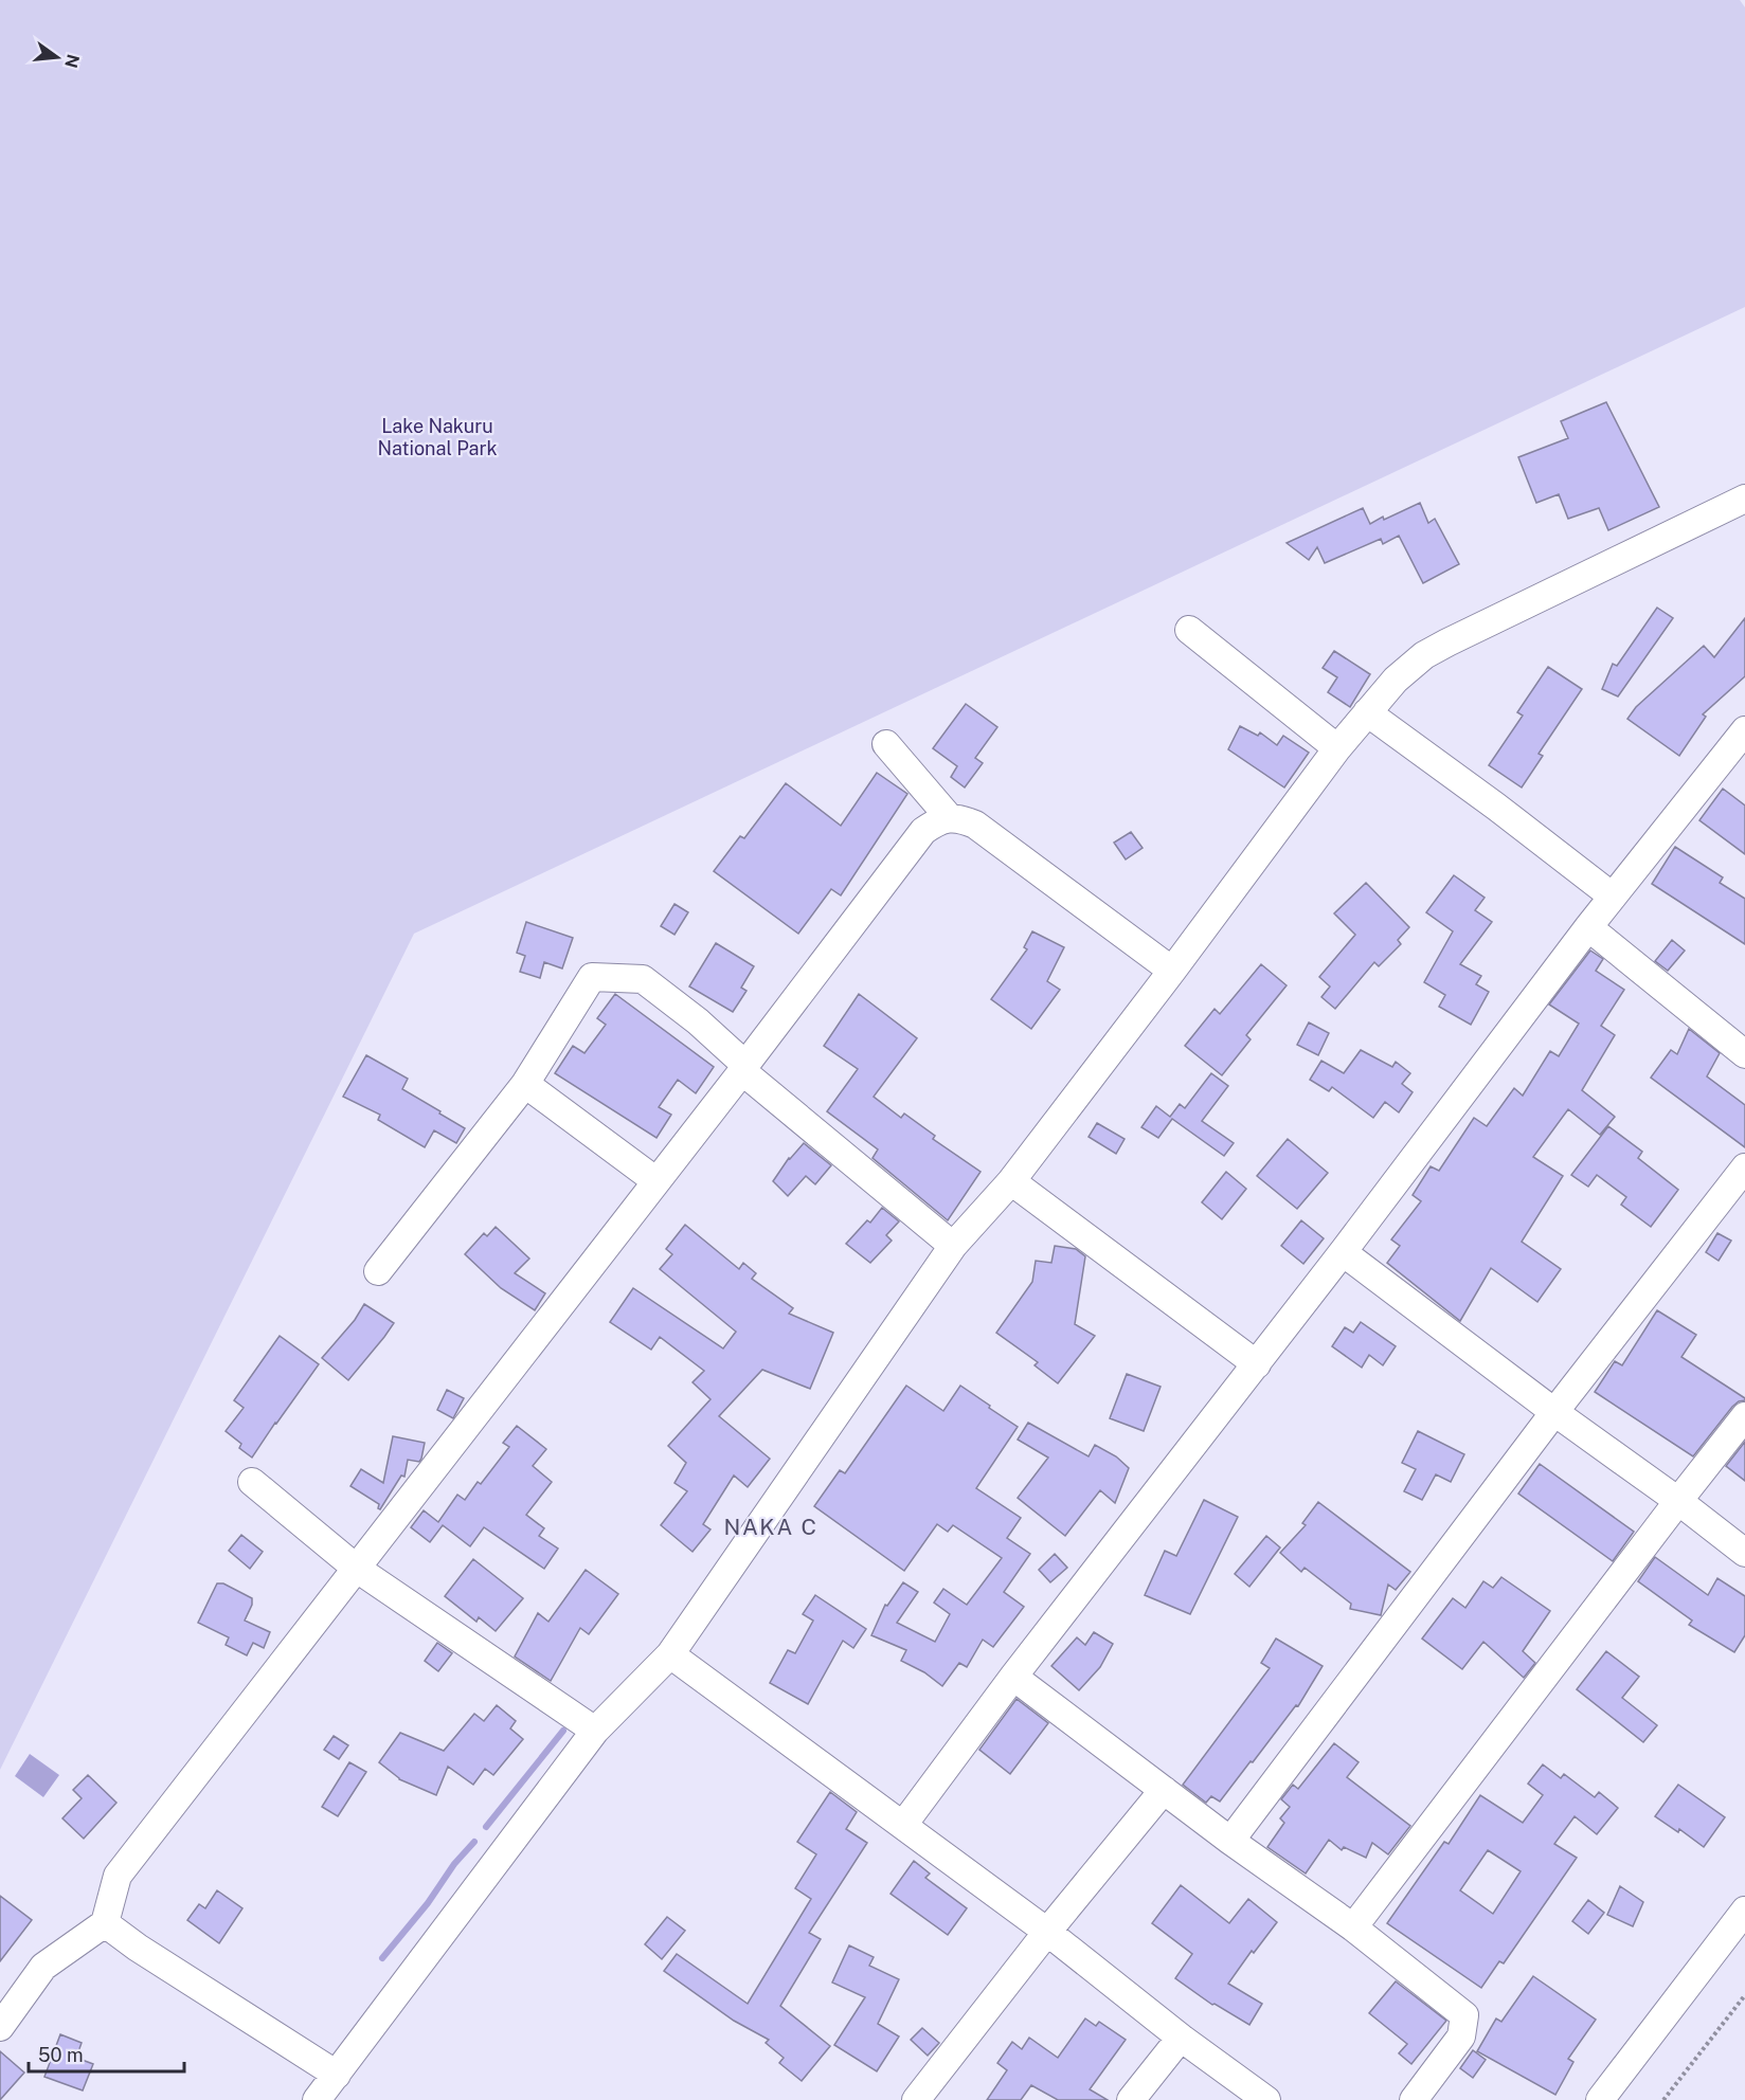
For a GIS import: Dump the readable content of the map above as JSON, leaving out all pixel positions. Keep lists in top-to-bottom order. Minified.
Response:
{"districts":["NAKA C"],"parks":["Lake Nakuru National Park"],"scale_bar":"50 m","north":"right"}
